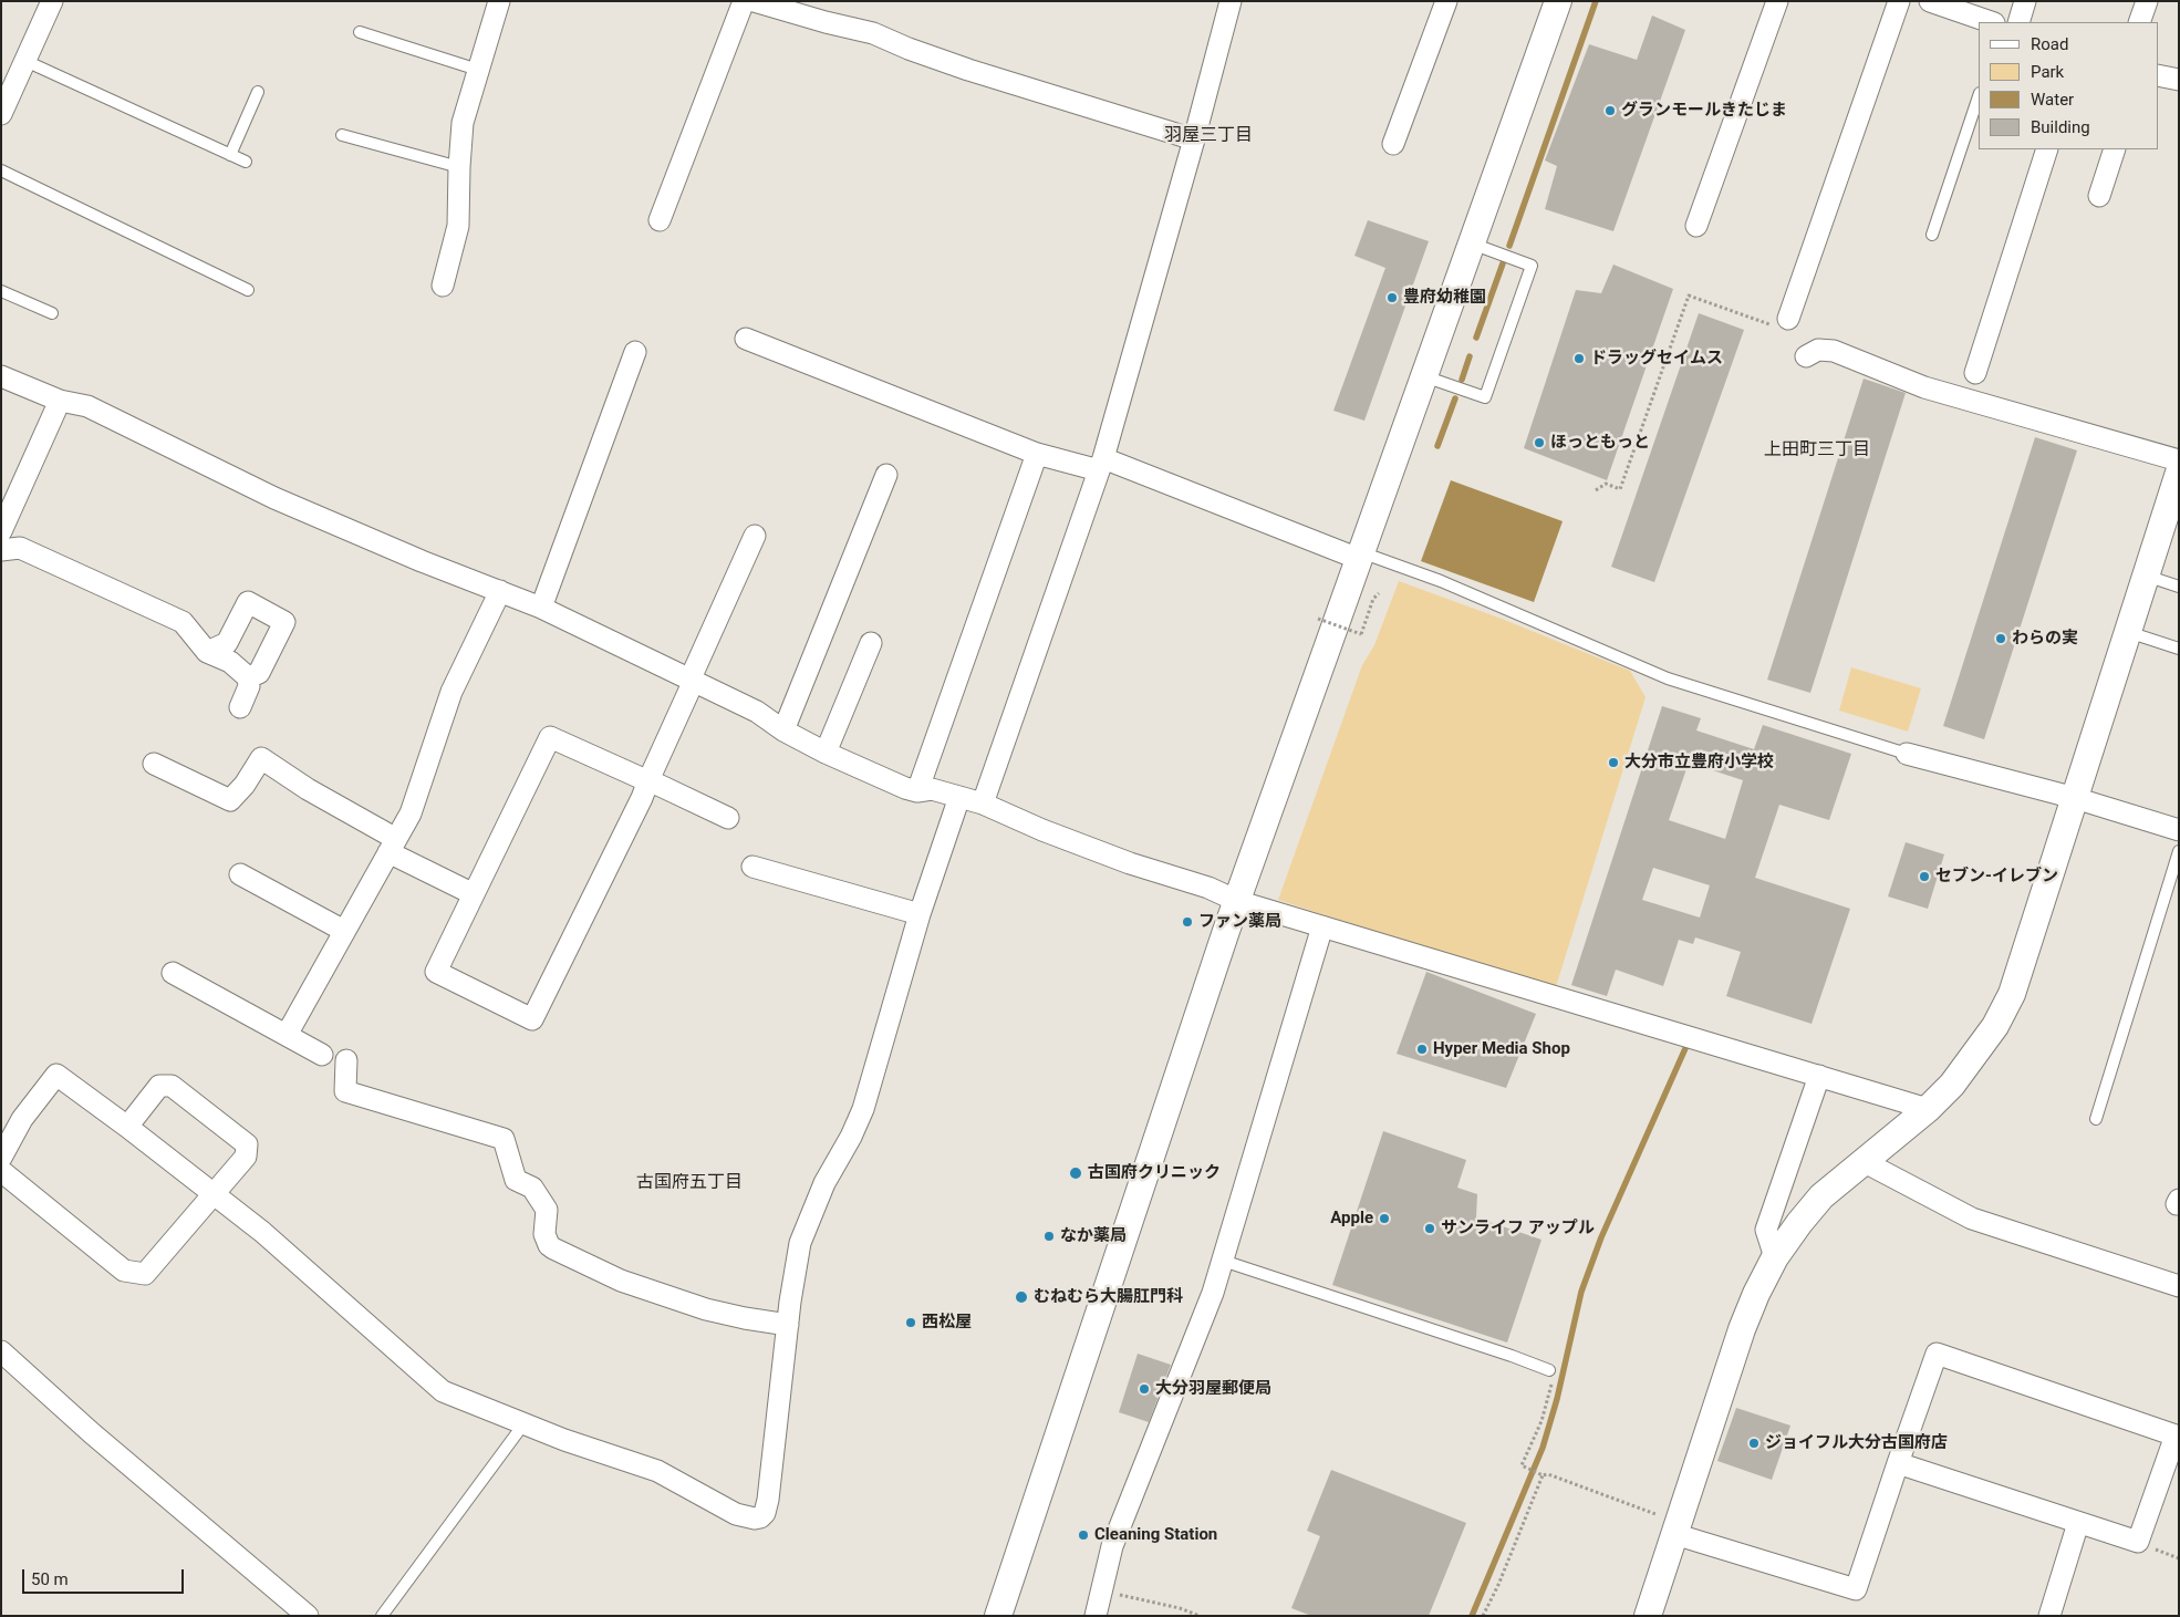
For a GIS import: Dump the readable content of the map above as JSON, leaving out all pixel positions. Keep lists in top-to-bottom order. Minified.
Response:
{"districts":["羽屋三丁目","上田町三丁目","古国府五丁目"],"places":["グランモールきたじま","豊府幼稚園","ドラッグセイムス","ほっともっと","わらの実","大分市立豊府小学校","セブン-イレブン","ファン薬局","Hyper Media Shop","古国府クリニック","Apple","サンライフ アップル","なか薬局","むねむら大腸肛門科","西松屋","大分羽屋郵便局","ジョイフル大分古国府店","Cleaning Station"],"legend":["Road","Park","Water","Building"],"scale_bar":"50 m"}
